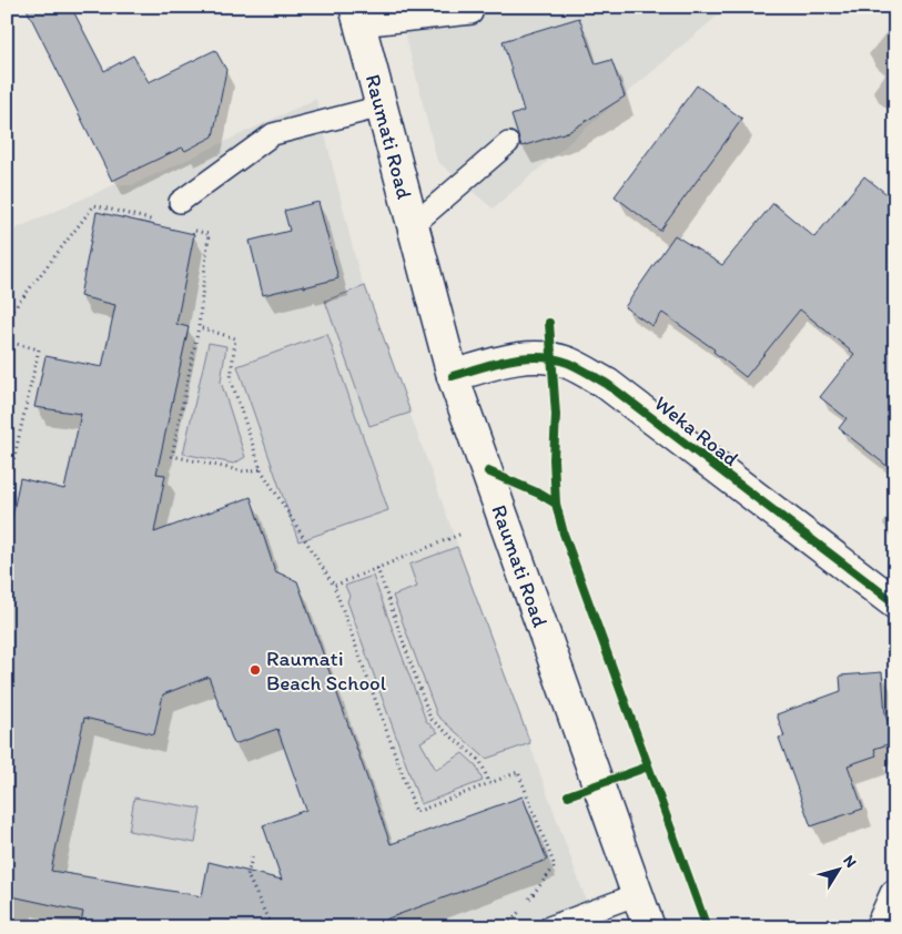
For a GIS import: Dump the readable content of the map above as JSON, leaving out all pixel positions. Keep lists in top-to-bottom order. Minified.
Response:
{"streets":{"main road":["Raumati Road","Weka Road"]},"crossings":[["Raumati Road","Weka Road"]],"places":["Raumati Beach School"],"north":"top right"}
